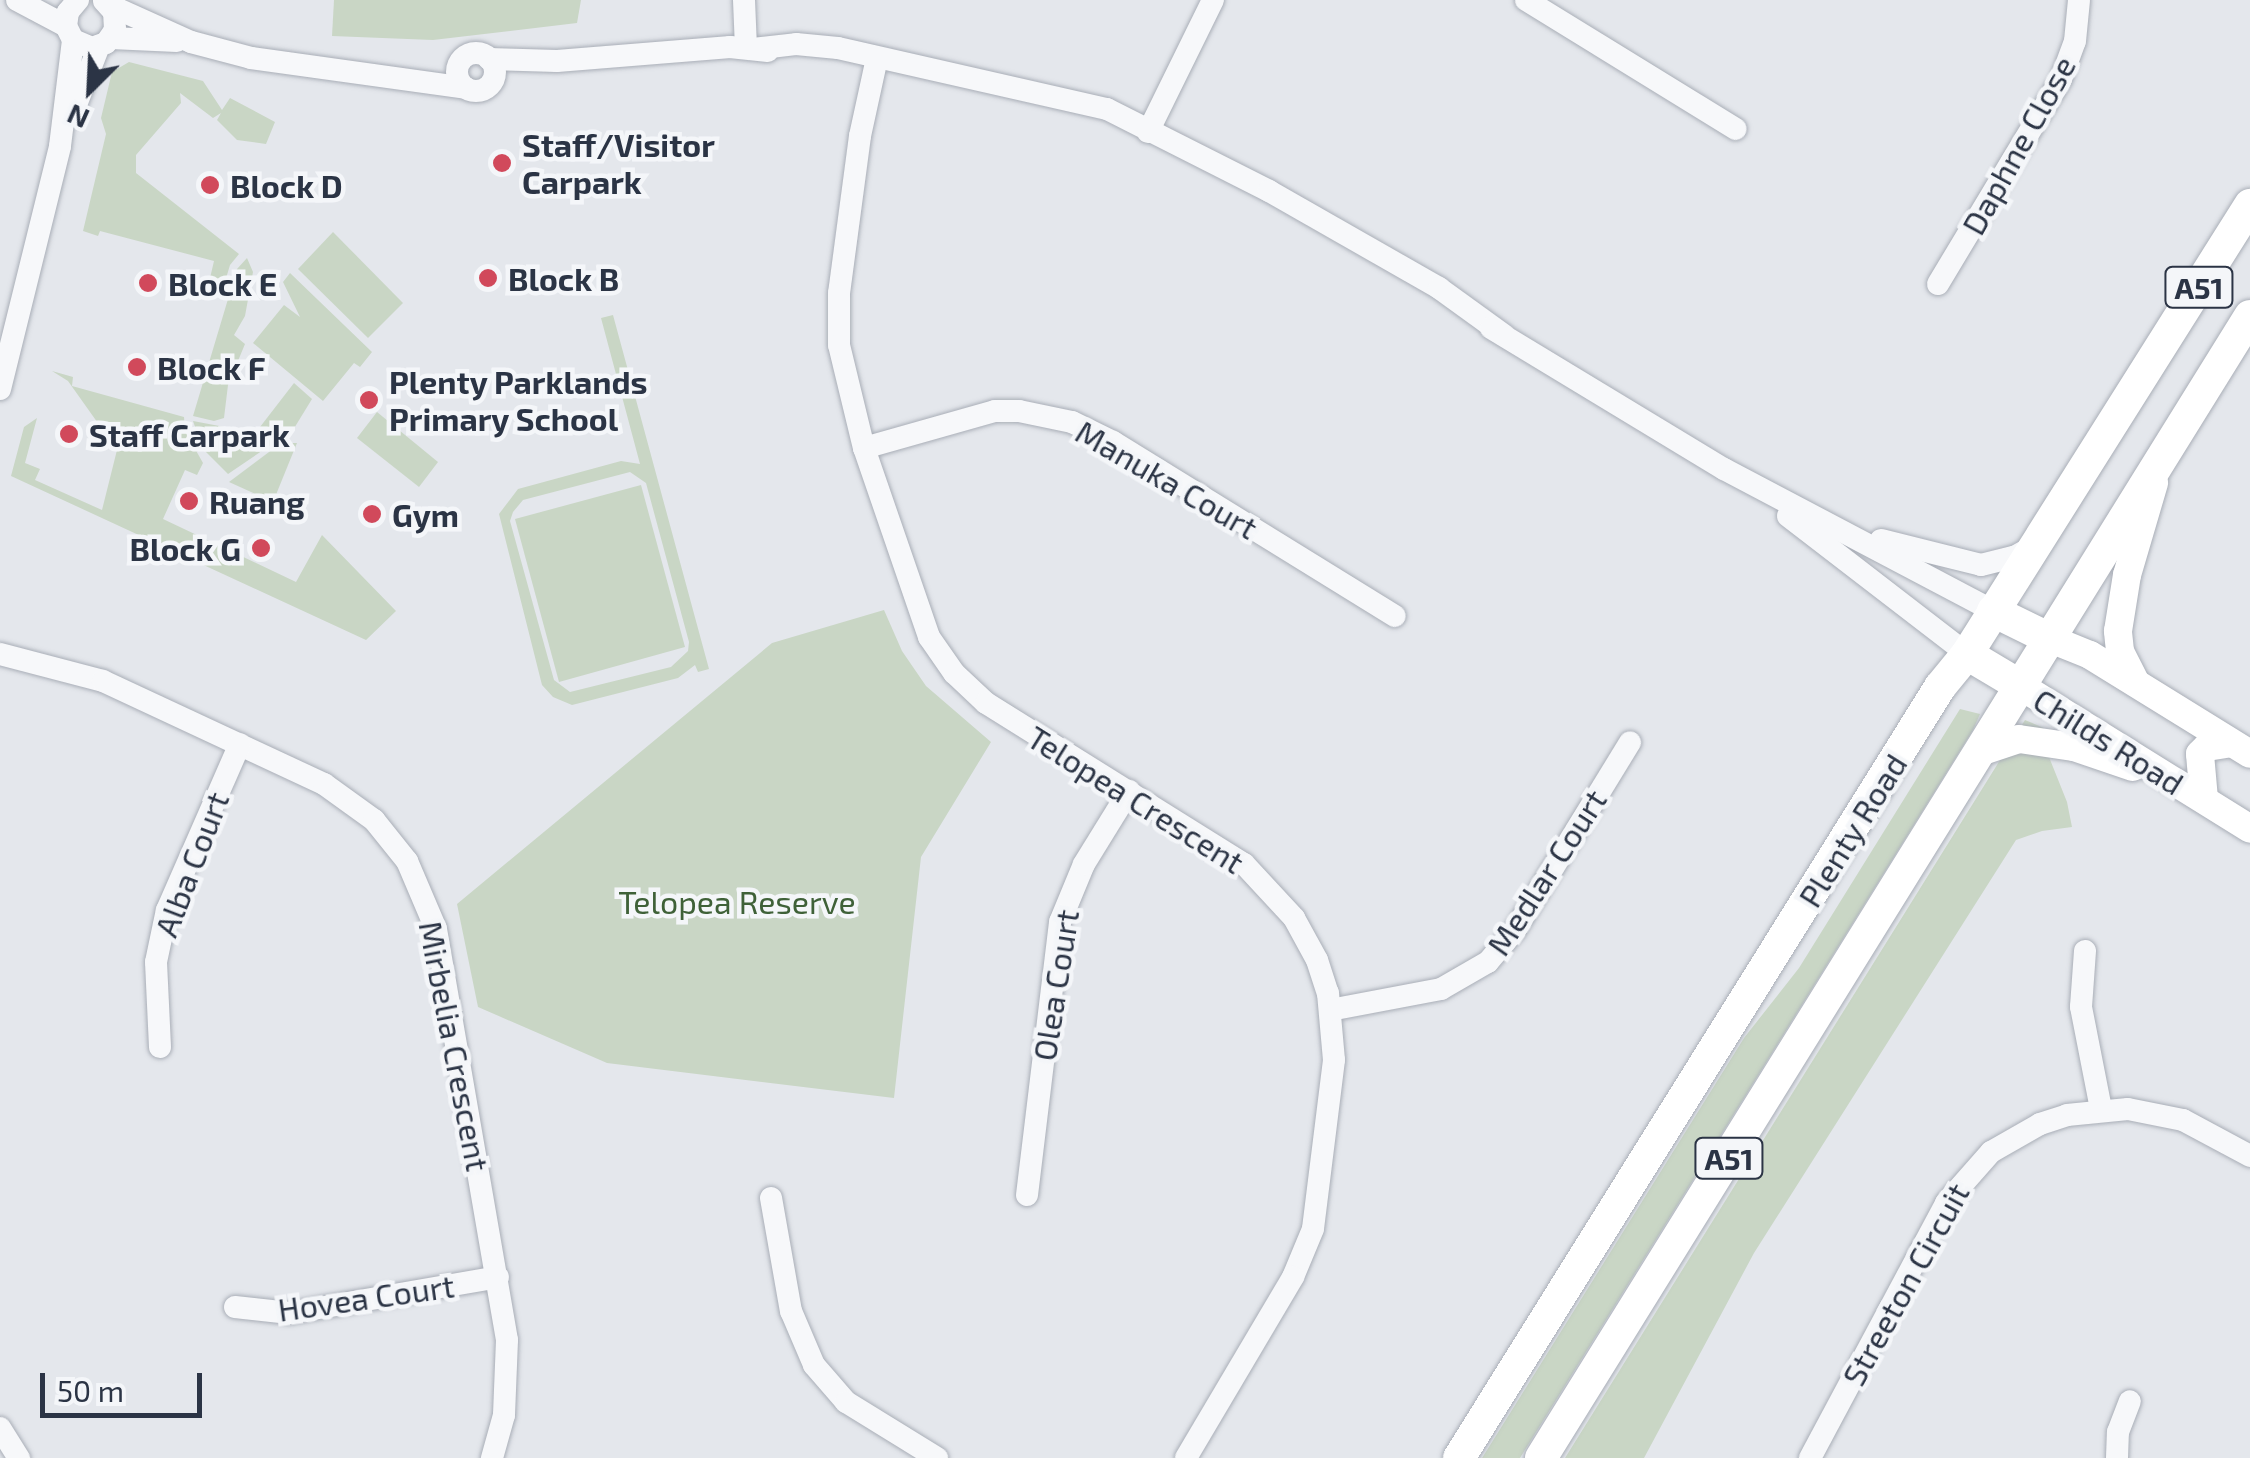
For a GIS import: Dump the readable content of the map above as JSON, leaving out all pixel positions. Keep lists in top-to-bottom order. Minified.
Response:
{"streets":{"highway":["A51","Childs Road","Plenty Road"],"street":["Daphne Close","Manuka Court","Telopea Crescent","Alba Court","Medlar Court","Olea Court","Mirbelia Crescent","Streeton Circuit","Hovea Court"]},"crossings":[["A51","Childs Road"],["Manuka Court","Telopea Crescent"],["Childs Road","Plenty Road"],["Telopea Crescent","Medlar Court"],["Telopea Crescent","Olea Court"],["Alba Court","Mirbelia Crescent"],["Mirbelia Crescent","Hovea Court"]],"parks":["Telopea Reserve"],"places":["Staff/Visitor Carpark","Block D","Block B","Block E","Block F","Plenty Parklands Primary School","Staff Carpark","Ruang","Gym","Block G"],"scale_bar":"50 m","north":"bottom left"}
